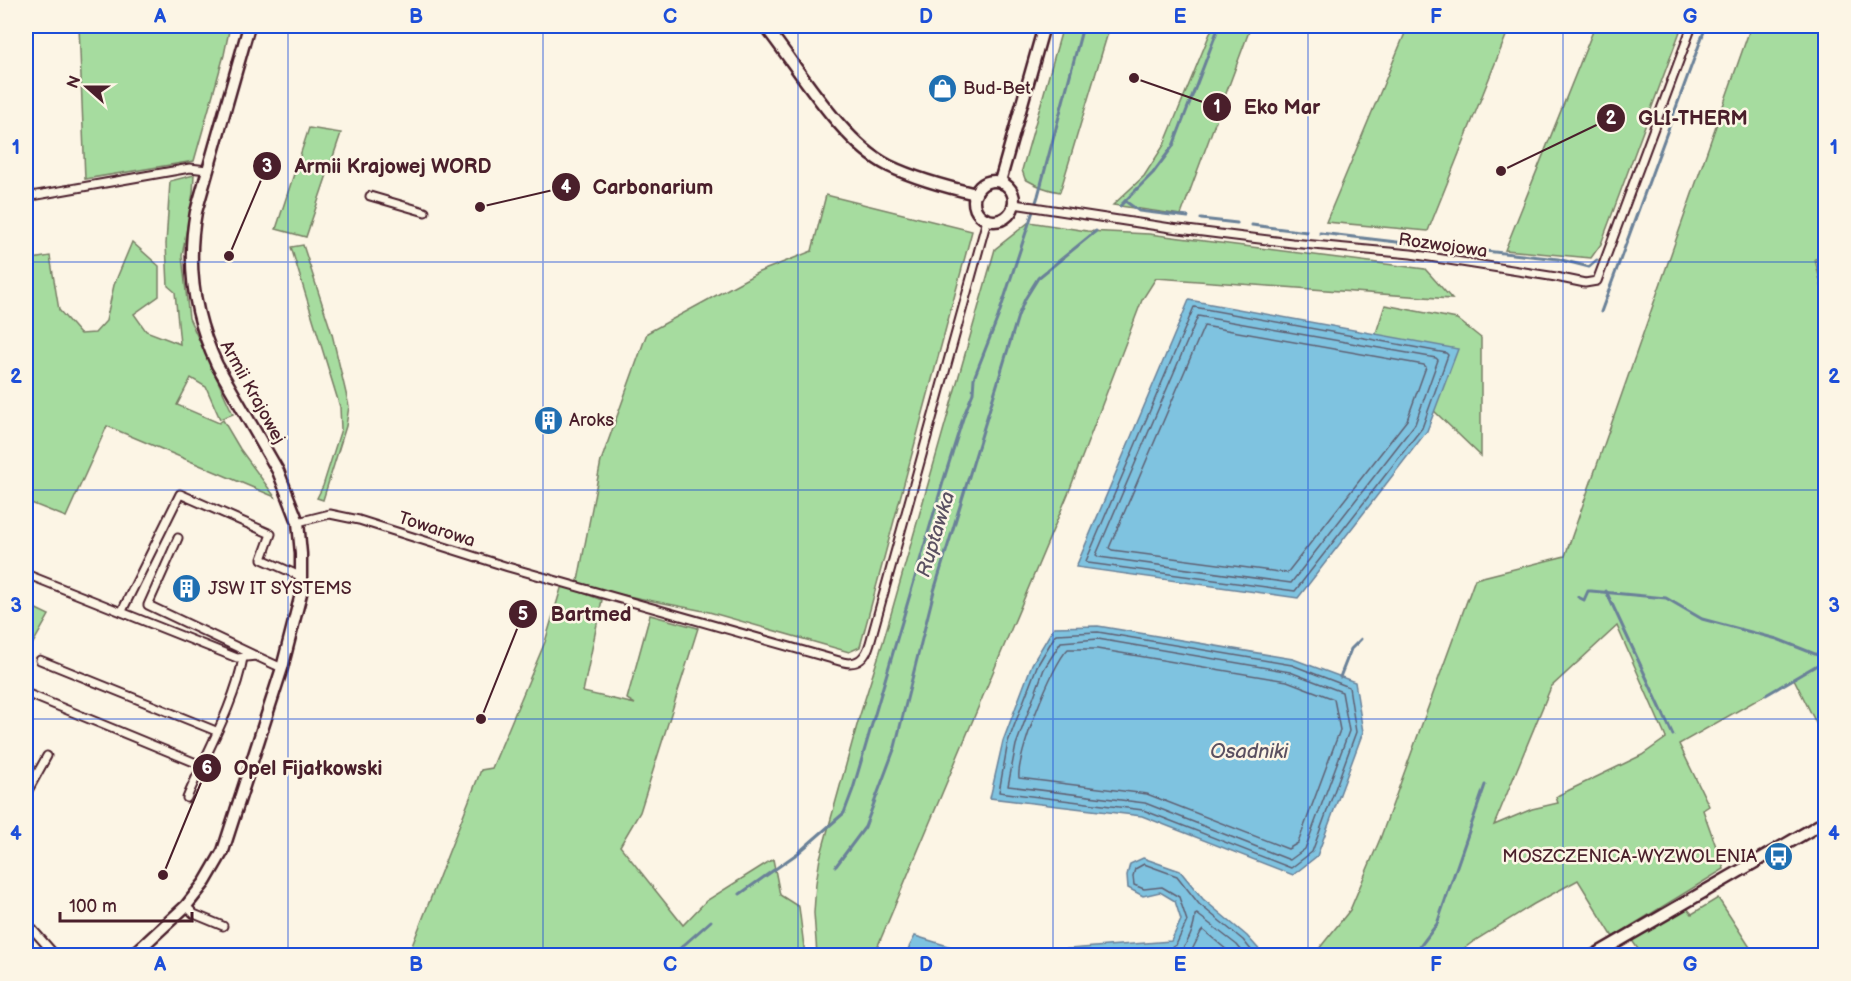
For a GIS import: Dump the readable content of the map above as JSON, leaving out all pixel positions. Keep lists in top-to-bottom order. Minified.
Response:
{"streets":{"street":["Rozwojowa","Armii Krajowej","Towarowa"]},"crossings":[["Rozwojowa","Towarowa"],["Armii Krajowej","Towarowa"]],"water":["Ruptawka","Osadniki"],"places":{"other":["Eko Mar","GLI-THERM","Carbonarium","Armii Krajowej WORD","Bartmed","Opel Fijałkowski"],"shop":["Bud-Bet"],"building":["Aroks","JSW IT SYSTEMS"],"bus stop":["MOSZCZENICA-WYZWOLENIA"]},"scale_bar":"100 m","north":"left","grid":{"columns":["A","B","C","D","E","F","G"],"rows":["1","2","3","4"]}}
